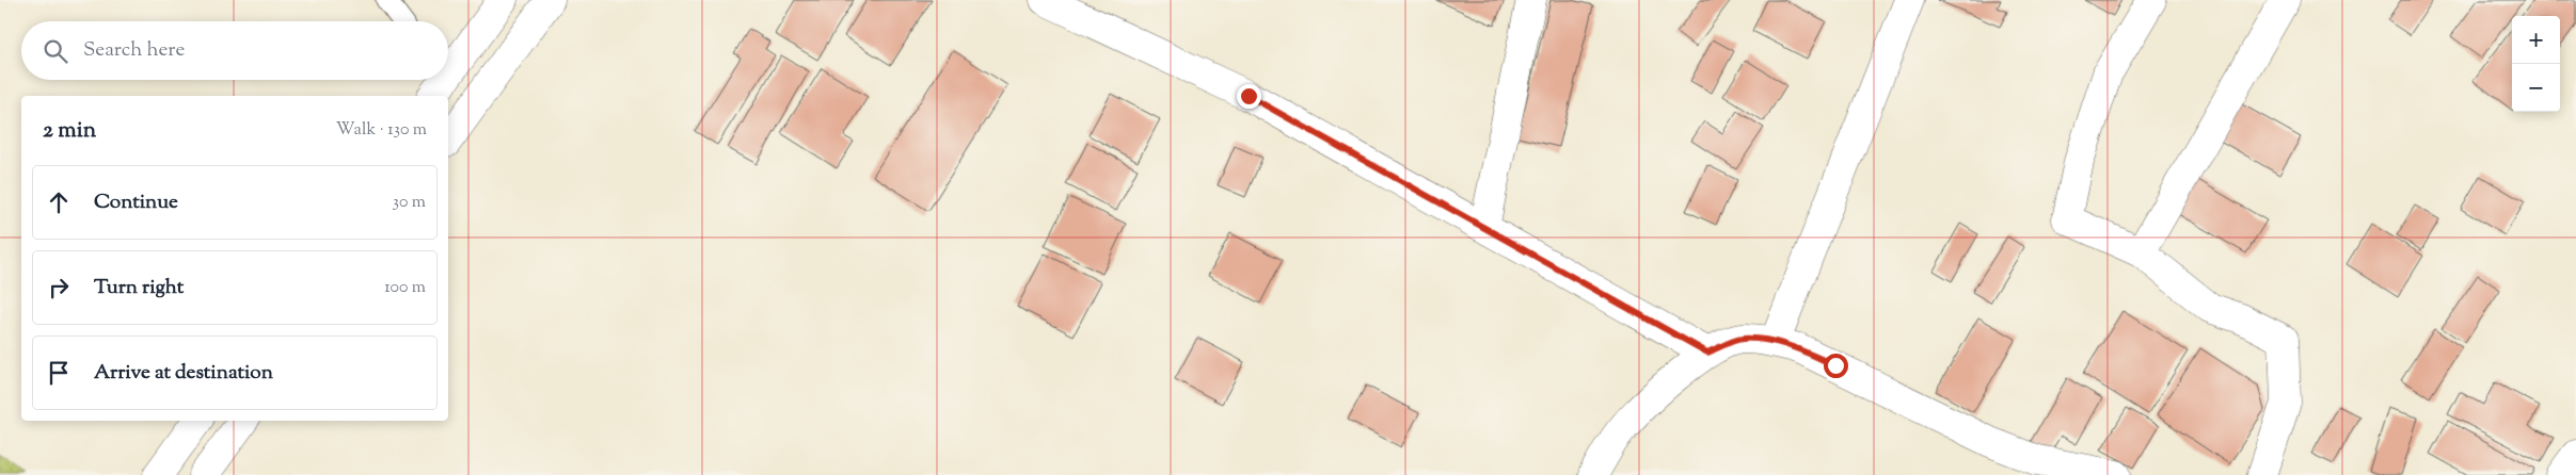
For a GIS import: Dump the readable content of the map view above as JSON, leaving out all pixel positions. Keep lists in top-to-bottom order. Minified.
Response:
{"page":{"map_buttons":["+","−"],"search":"Search here","heading":["2 min","Walk · 130 m"],"list":[["Continue","30 m"],["Turn right","100 m"],"Arrive at destination"]}}
